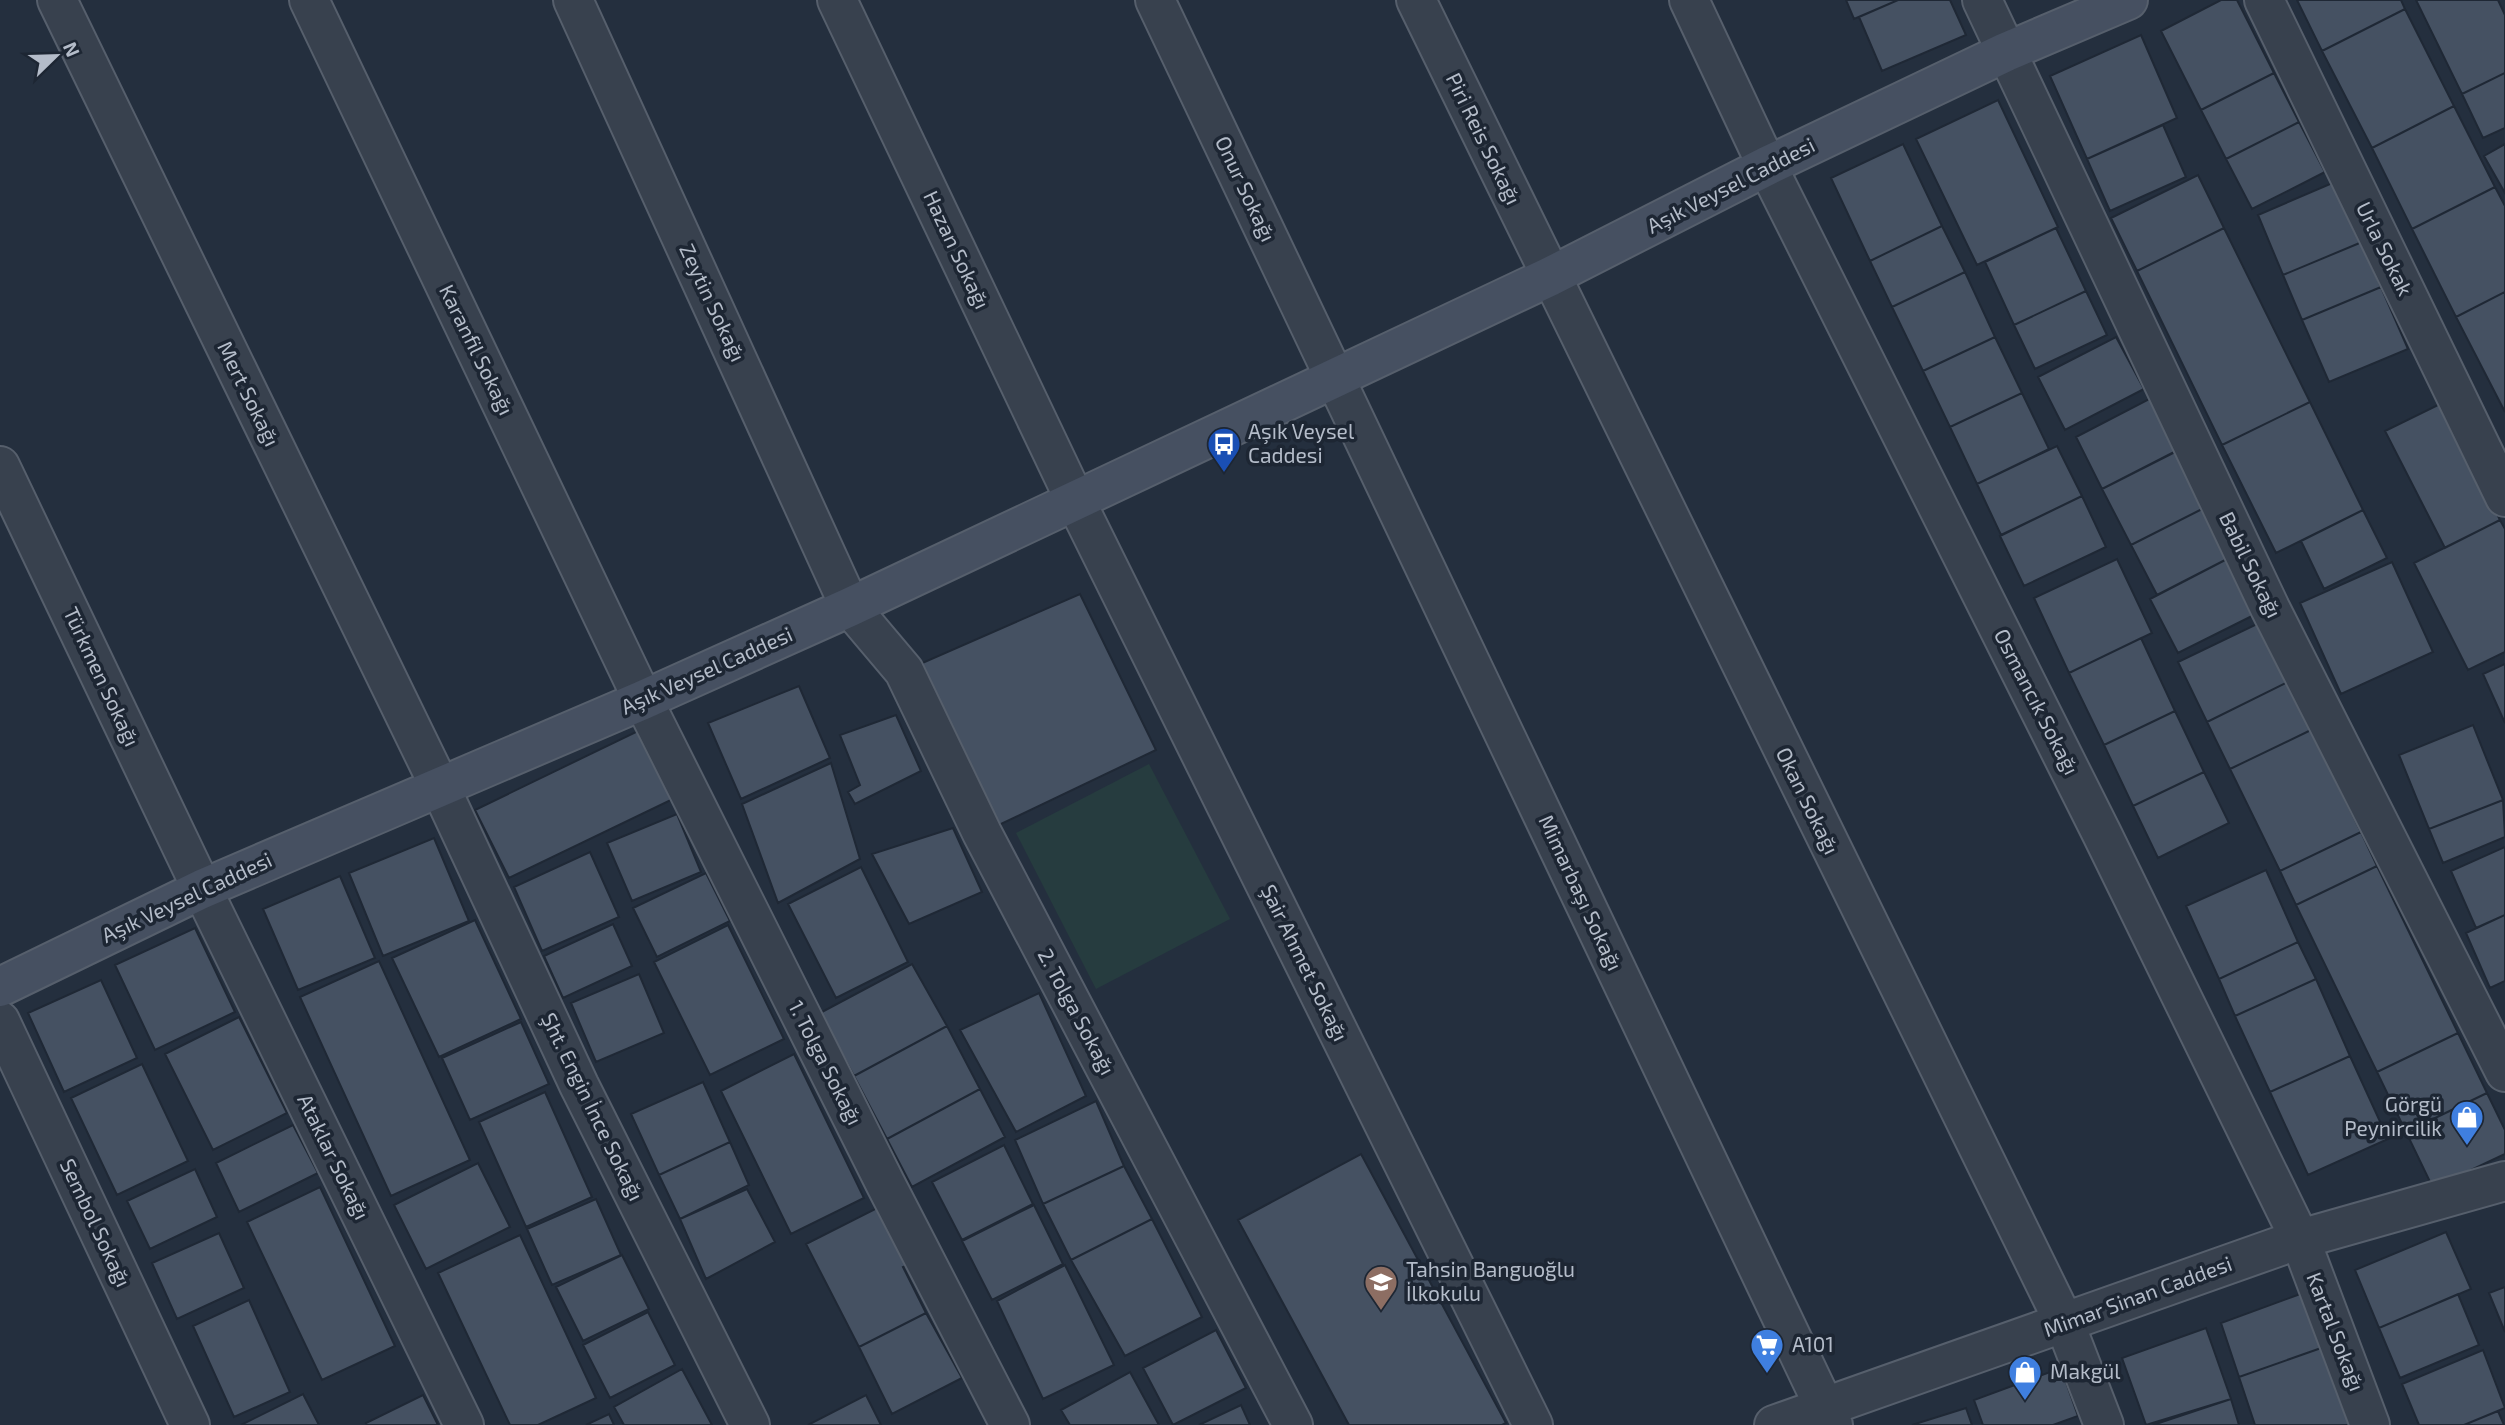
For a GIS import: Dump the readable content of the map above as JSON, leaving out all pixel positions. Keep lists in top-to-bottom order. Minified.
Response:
{"streets":{"main road":["Aşık Veysel Caddesi"],"street":["Piri Reis Sokağı","Onur Sokağı","Urla Sokak","Hazan Sokağı","Zeytin Sokağı","Karanfil Sokağı","Mert Sokağı","Babil Sokağı","Türkmen Sokağı","Osmancık Sokağı","Okan Sokağı","Mimarbaşı Sokağı","Şair Ahmet Sokağı","2. Tolga Sokağı","1. Tolga Sokağı","Şht. Engin İnce Sokağı","Ataklar Sokağı","Sembol Sokağı","Mimar Sinan Caddesi","Kartal Sokağı"]},"crossings":[["Piri Reis Sokağı","Aşık Veysel Caddesi"],["Piri Reis Sokağı","Okan Sokağı"],["Aşık Veysel Caddesi","Onur Sokağı"],["Aşık Veysel Caddesi","Hazan Sokağı"],["Aşık Veysel Caddesi","Zeytin Sokağı"],["Aşık Veysel Caddesi","Karanfil Sokağı"],["Aşık Veysel Caddesi","Mert Sokağı"],["Aşık Veysel Caddesi","Babil Sokağı"],["Aşık Veysel Caddesi","Türkmen Sokağı"],["Aşık Veysel Caddesi","Osmancık Sokağı"],["Aşık Veysel Caddesi","Okan Sokağı"],["Aşık Veysel Caddesi","Mimarbaşı Sokağı"],["Aşık Veysel Caddesi","Şair Ahmet Sokağı"],["Aşık Veysel Caddesi","2. Tolga Sokağı"],["Aşık Veysel Caddesi","1. Tolga Sokağı"],["Aşık Veysel Caddesi","Şht. Engin İnce Sokağı"],["Aşık Veysel Caddesi","Ataklar Sokağı"],["Onur Sokağı","Mimarbaşı Sokağı"],["Hazan Sokağı","Şair Ahmet Sokağı"],["Zeytin Sokağı","2. Tolga Sokağı"],["Karanfil Sokağı","1. Tolga Sokağı"],["Mert Sokağı","Şht. Engin İnce Sokağı"],["Türkmen Sokağı","Ataklar Sokağı"],["Osmancık Sokağı","Mimar Sinan Caddesi"],["Osmancık Sokağı","Kartal Sokağı"],["Okan Sokağı","Mimar Sinan Caddesi"],["Mimarbaşı Sokağı","Mimar Sinan Caddesi"],["Mimar Sinan Caddesi","Kartal Sokağı"]],"places":{"bus stop":["Aşık Veysel Caddesi"],"shop":["Görgü Peynircilik","Makgül"],"school or university":["Tahsin Banguoğlu İlkokulu"],"supermarket":["A101"]},"north":"top right"}
